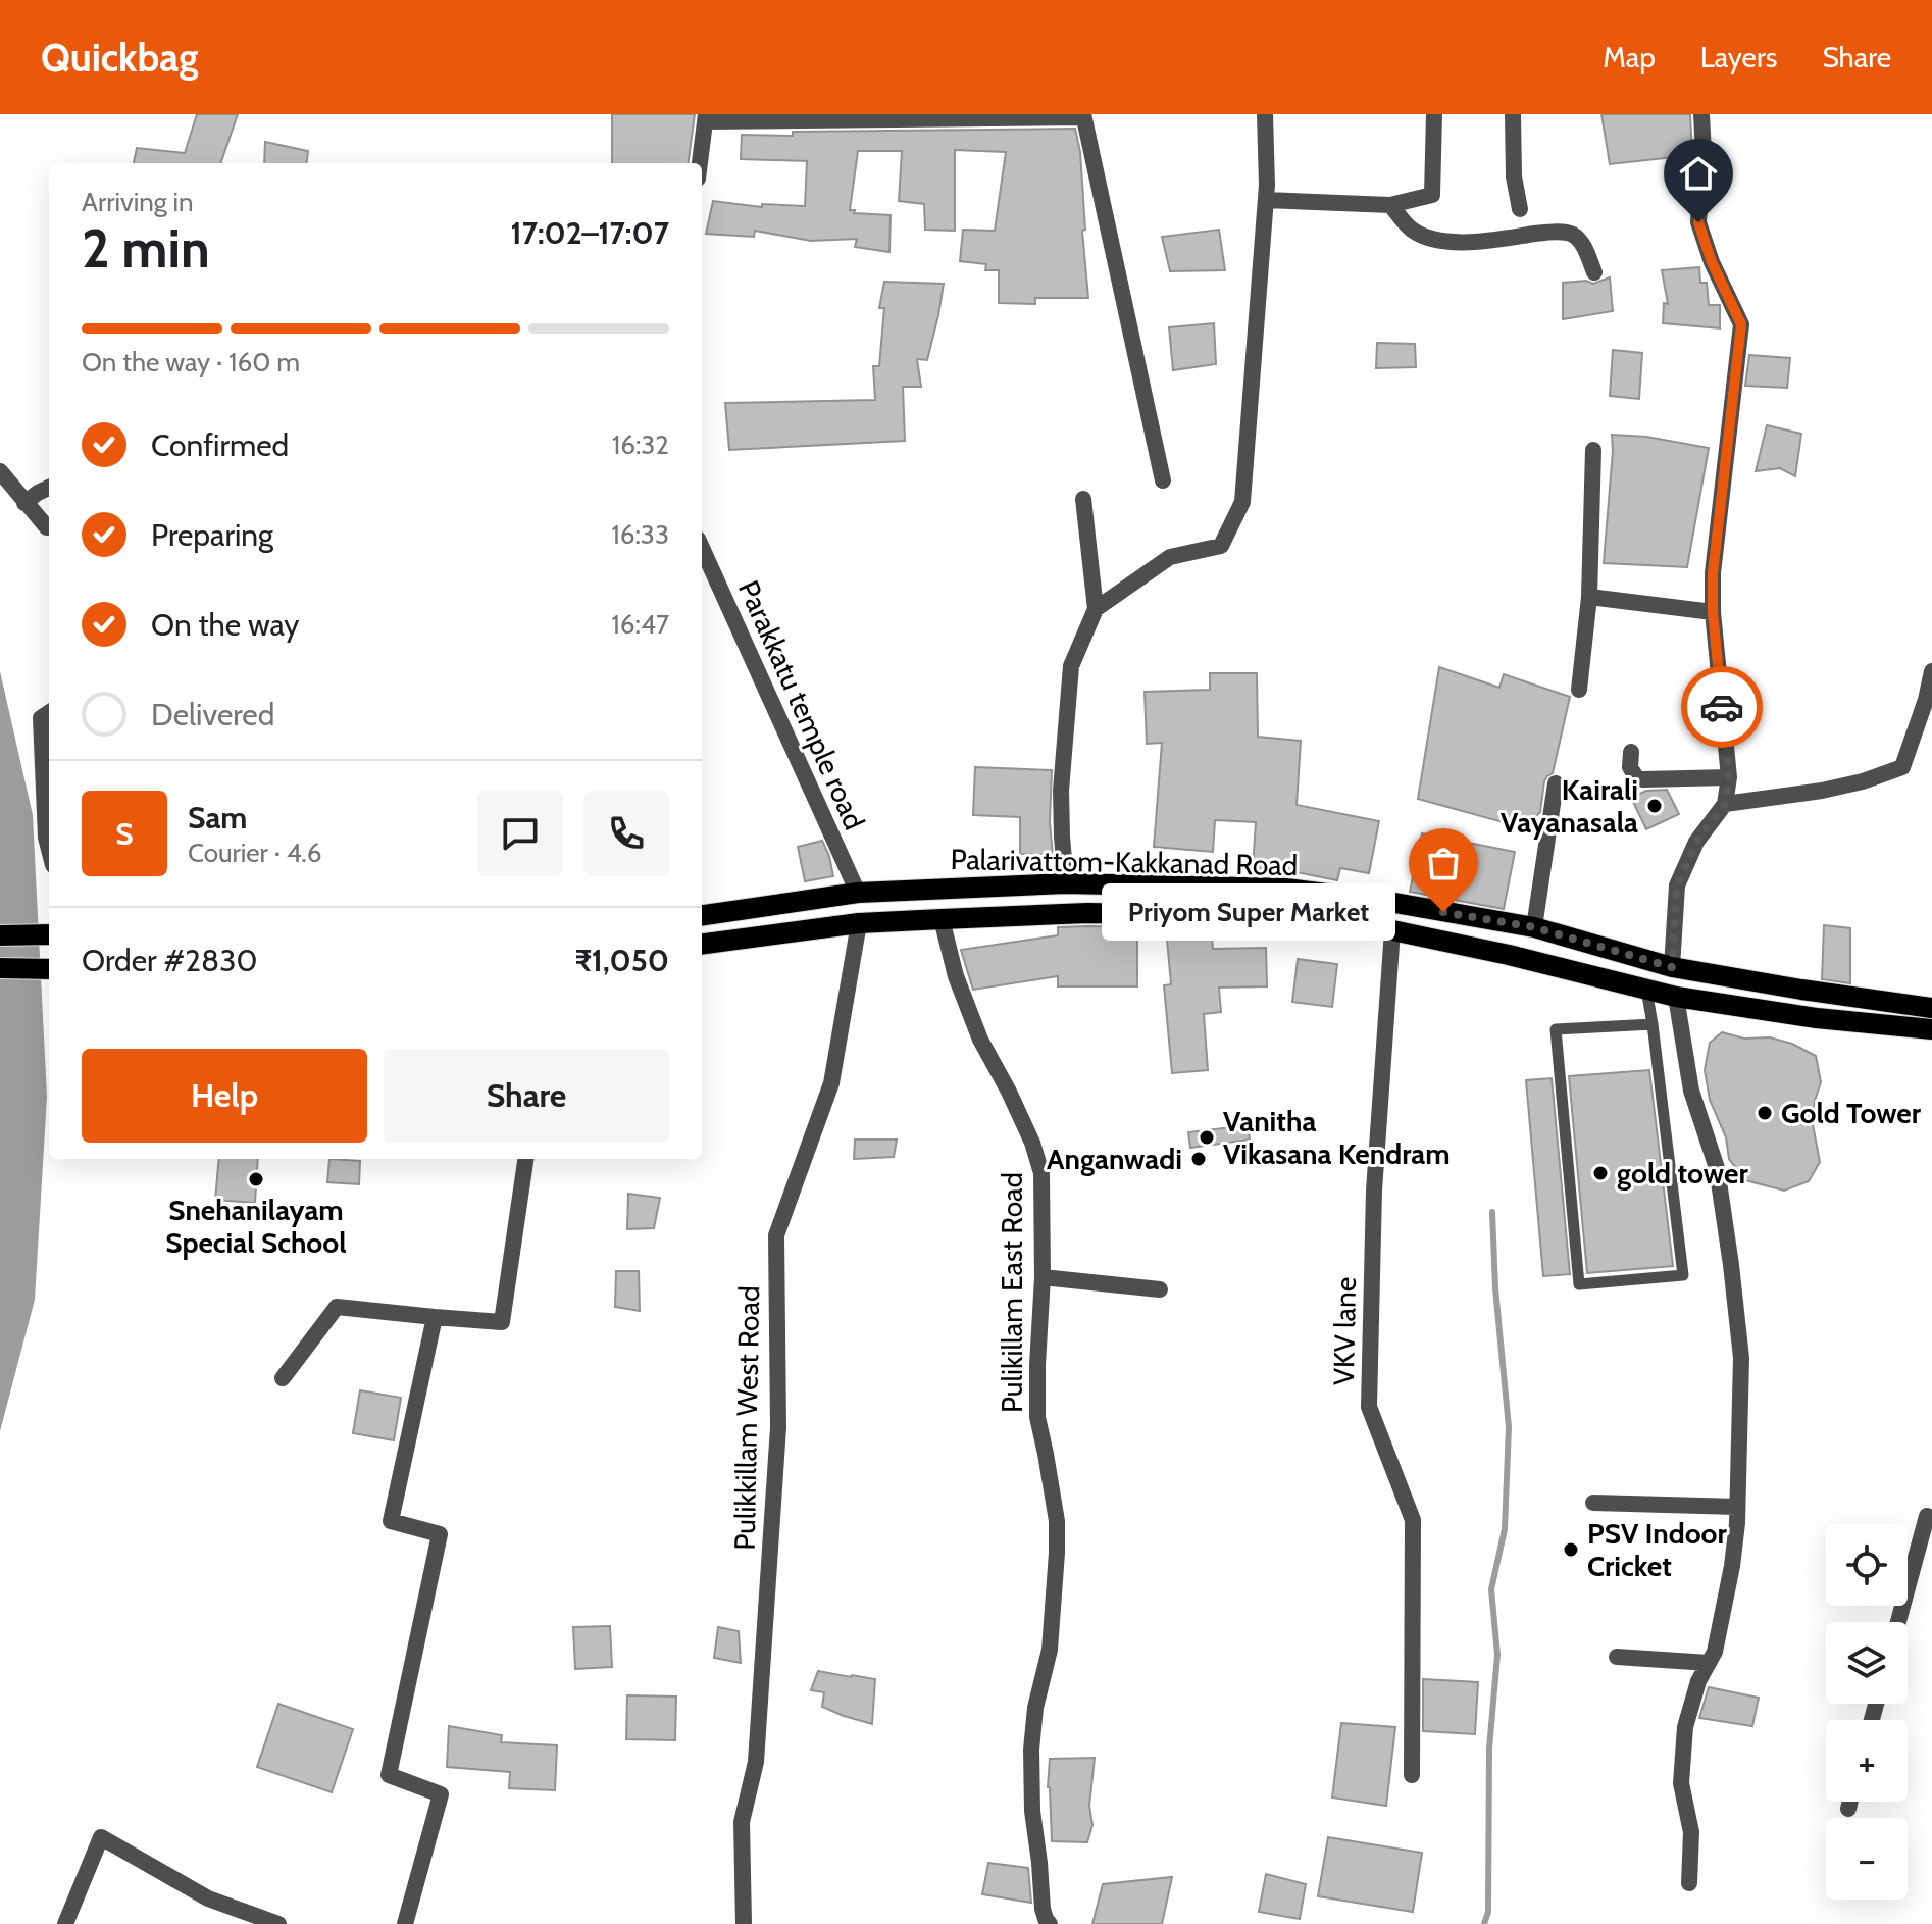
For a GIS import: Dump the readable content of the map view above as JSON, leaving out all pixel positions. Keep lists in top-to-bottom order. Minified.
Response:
{"streets":{"main road":["Palarivattom-Kakkanad Road"],"street":["Parakkatu temple road","Pulikillam East Road","VKV lane","Pulikkillam West Road"]},"crossings":[["Parakkatu temple road","Palarivattom-Kakkanad Road"]],"places":["Kairali Vayanasala","Priyom Super Market","Gold Tower","Vanitha Vikasana Kendram","Anganwadi","gold tower","Snehanilayam Special School","PSV Indoor Cricket"],"page":{"header":"Quickbag","nav":["Map","Layers","Share"],"heading":["2 min","Arriving in","17:02–17:07"],"panel":["Sam","Courier · 4.6","Order #2830","₹1,050"],"bar":"On the way · 160 m","list":[["Confirmed","16:32"],["Preparing","16:33"],["On the way","16:47"],"Delivered"],"round":"S","bubble":"Priyom Super Market","buttons":["Help","Share"],"map_buttons":["+","−"]}}
